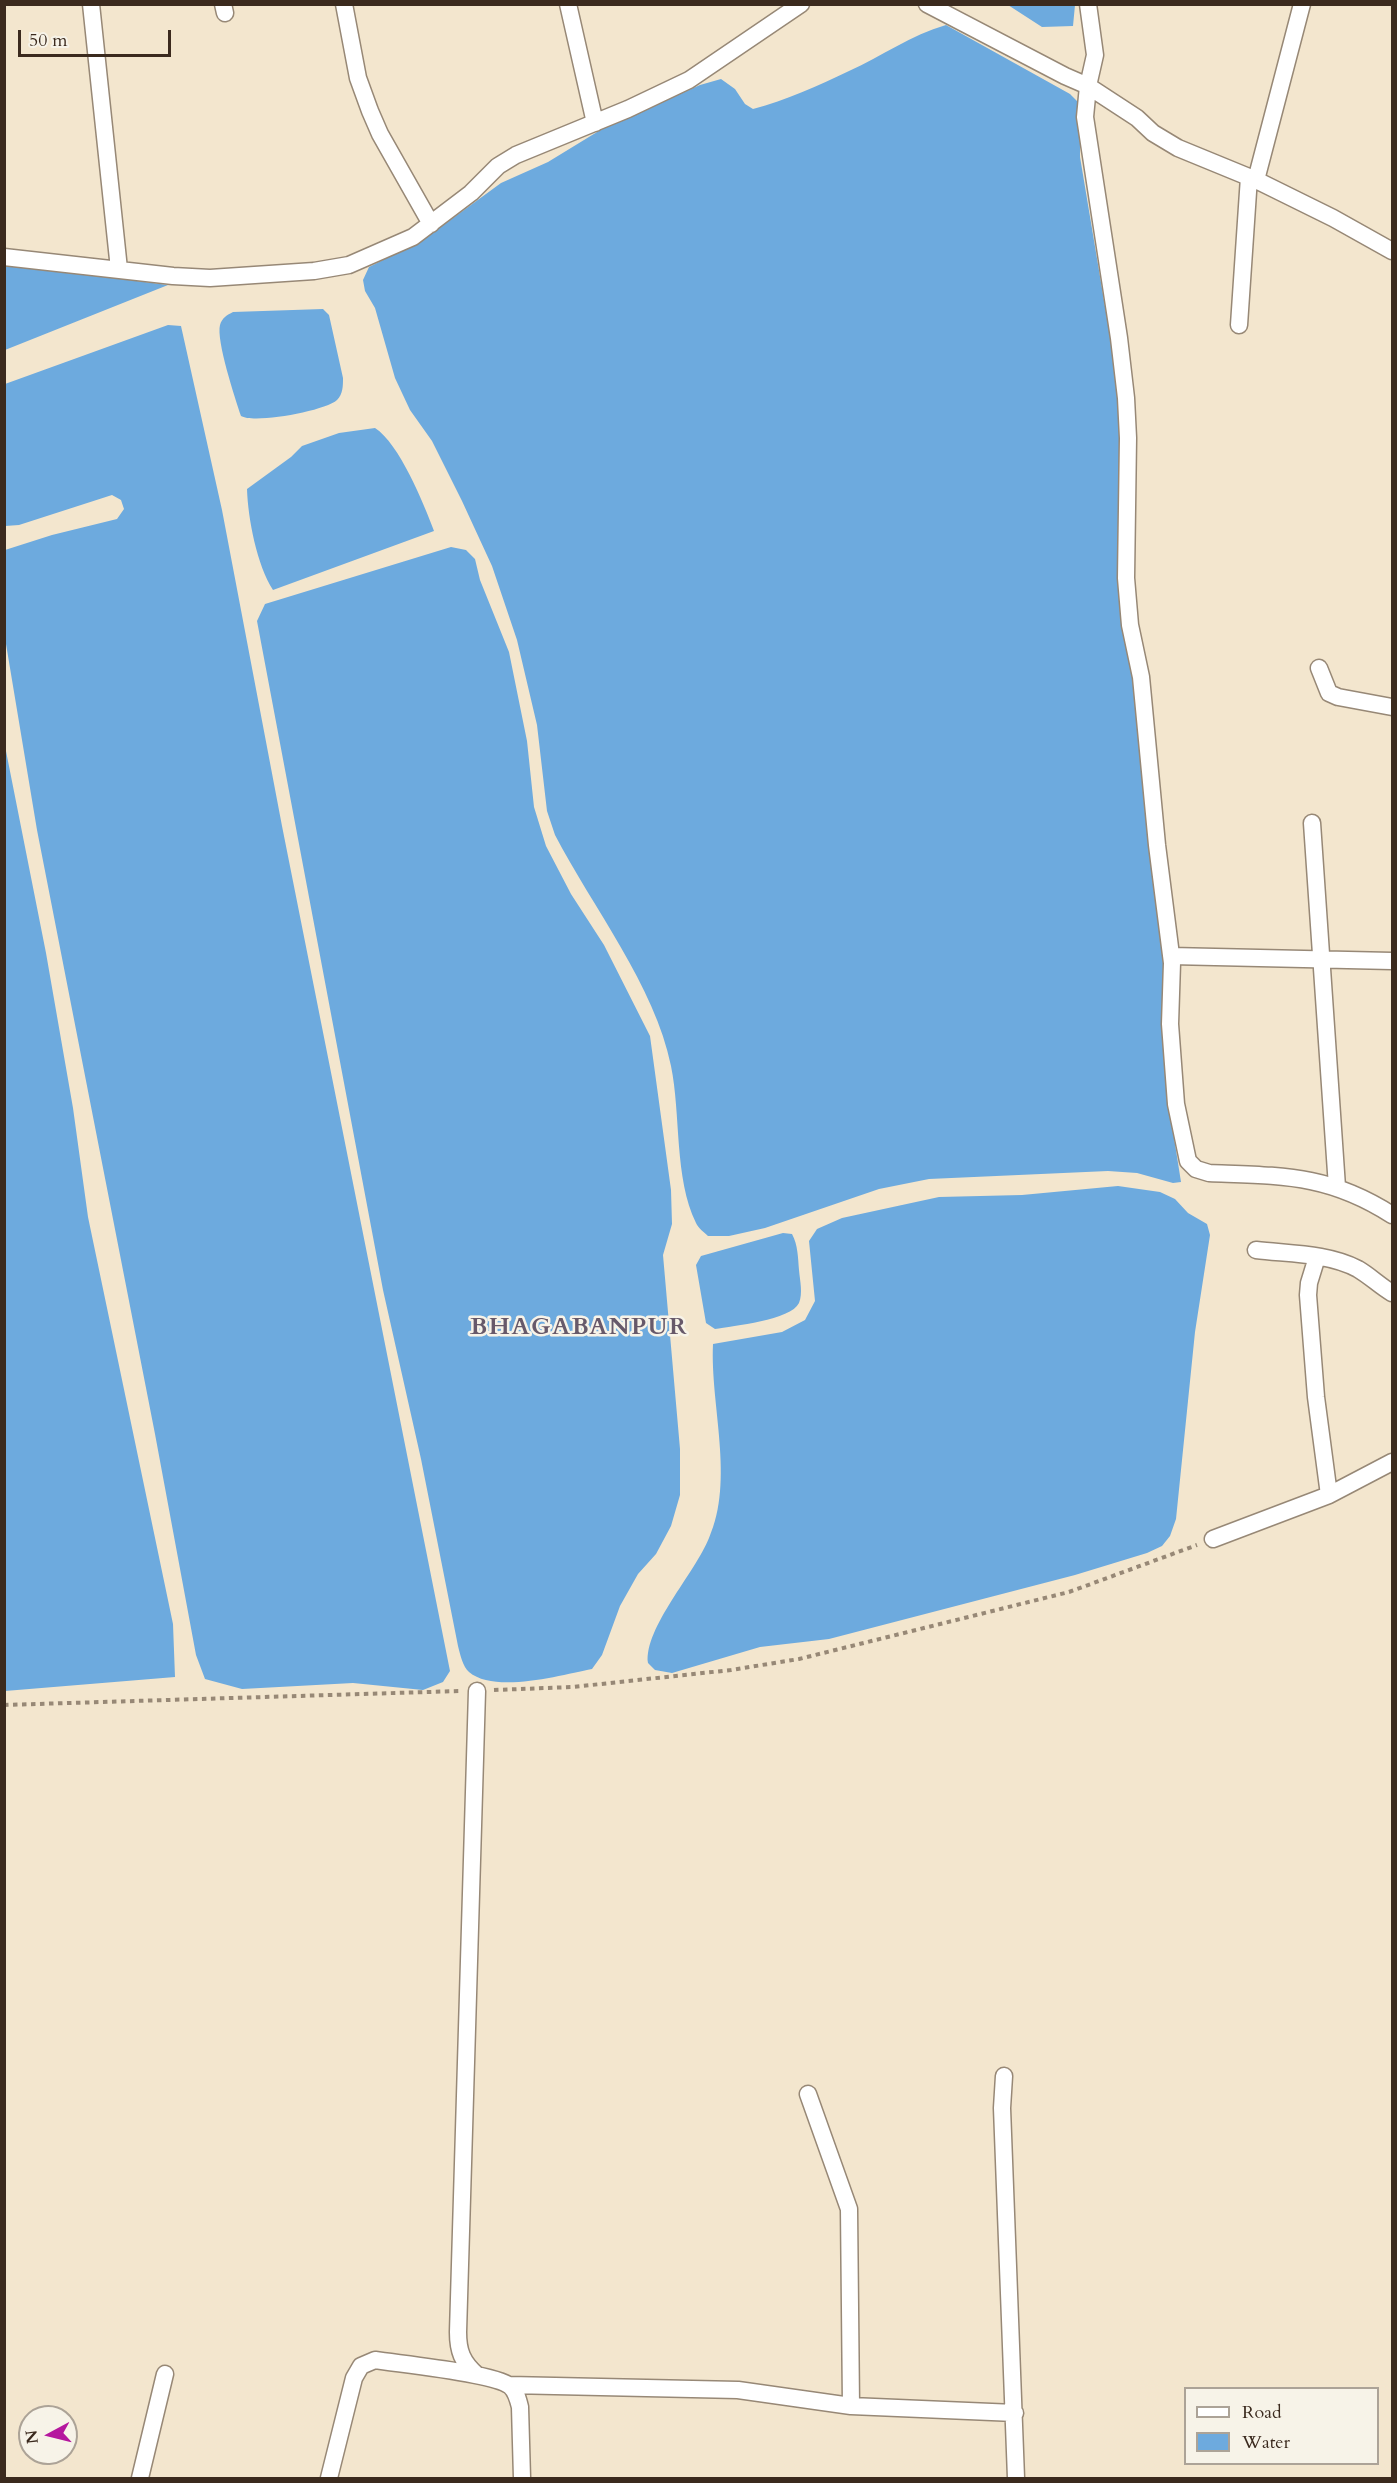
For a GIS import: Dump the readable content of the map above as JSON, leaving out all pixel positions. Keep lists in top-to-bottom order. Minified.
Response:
{"districts":["BHAGABANPUR"],"legend":["Road","Water"],"scale_bar":"50 m","north":"left"}
